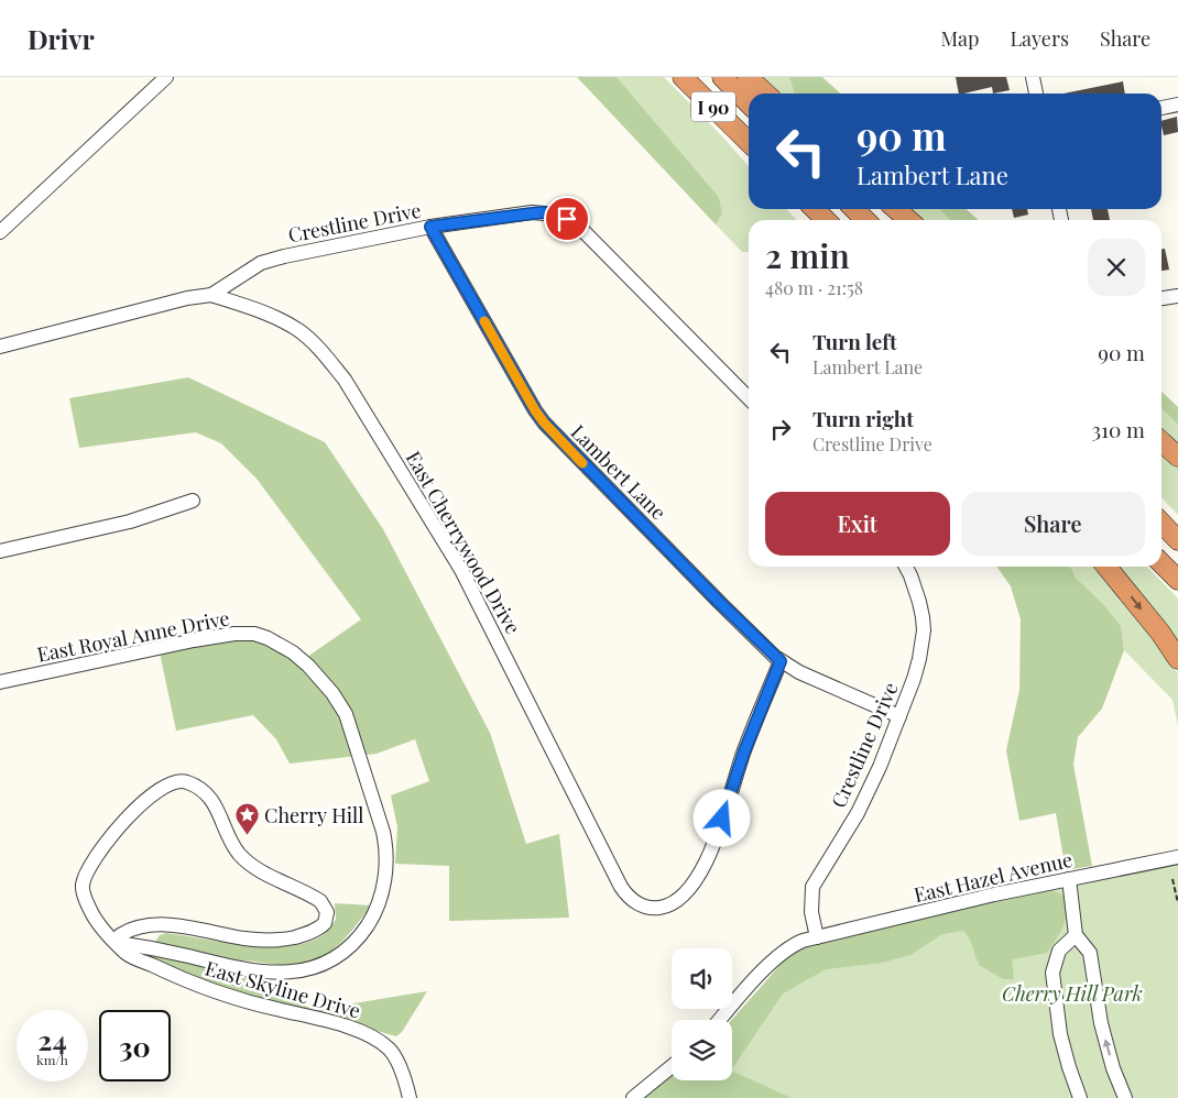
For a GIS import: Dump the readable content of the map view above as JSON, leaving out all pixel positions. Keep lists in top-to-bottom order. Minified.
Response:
{"streets":{"highway":["I 90"],"street":["Crestline Drive","Lambert Lane","East Cherrywood Drive","East Royal Anne Drive","East Hazel Avenue","East Skyline Drive"]},"crossings":[["Crestline Drive","Lambert Lane"],["Crestline Drive","East Cherrywood Drive"],["Crestline Drive","East Hazel Avenue"],["Lambert Lane","East Cherrywood Drive"],["East Royal Anne Drive","East Skyline Drive"]],"parks":["Cherry Hill Park"],"places":{"place":["Cherry Hill"]},"page":{"header":"Drivr","nav":["Map","Layers","Share"],"turn":["90 m","Lambert Lane"],"heading":["2 min","480 m · 21:58"],"list":[{"name":"Turn left","note":"Lambert Lane","value":"90 m"},{"name":"Turn right","note":"Crestline Drive","value":"310 m"}],"buttons":["Exit","Share"],"speed":"24 km/h","limit":"30"}}
